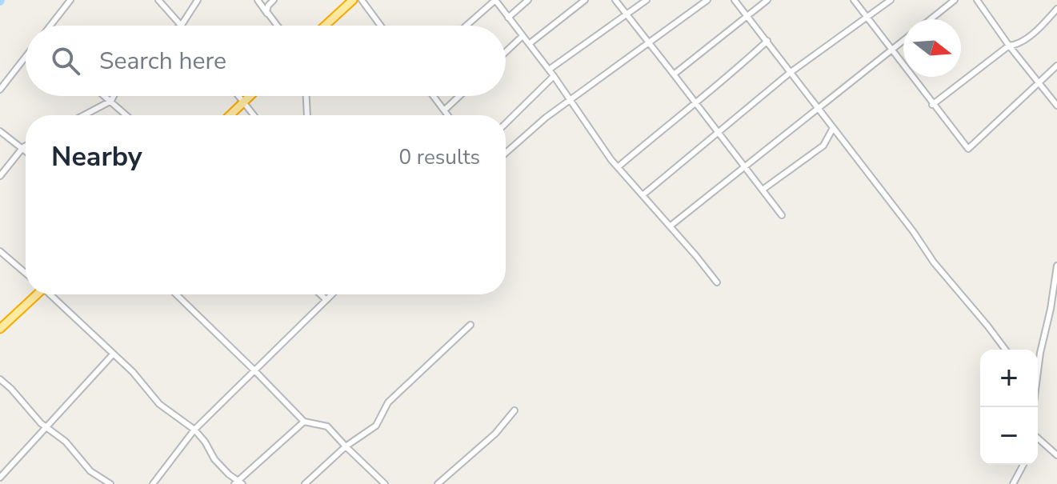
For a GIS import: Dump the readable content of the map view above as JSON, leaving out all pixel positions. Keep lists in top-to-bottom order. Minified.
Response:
{"north":"right","page":{"search":"Search here","heading":["Nearby","0 results"],"map_buttons":["+","−"]}}
